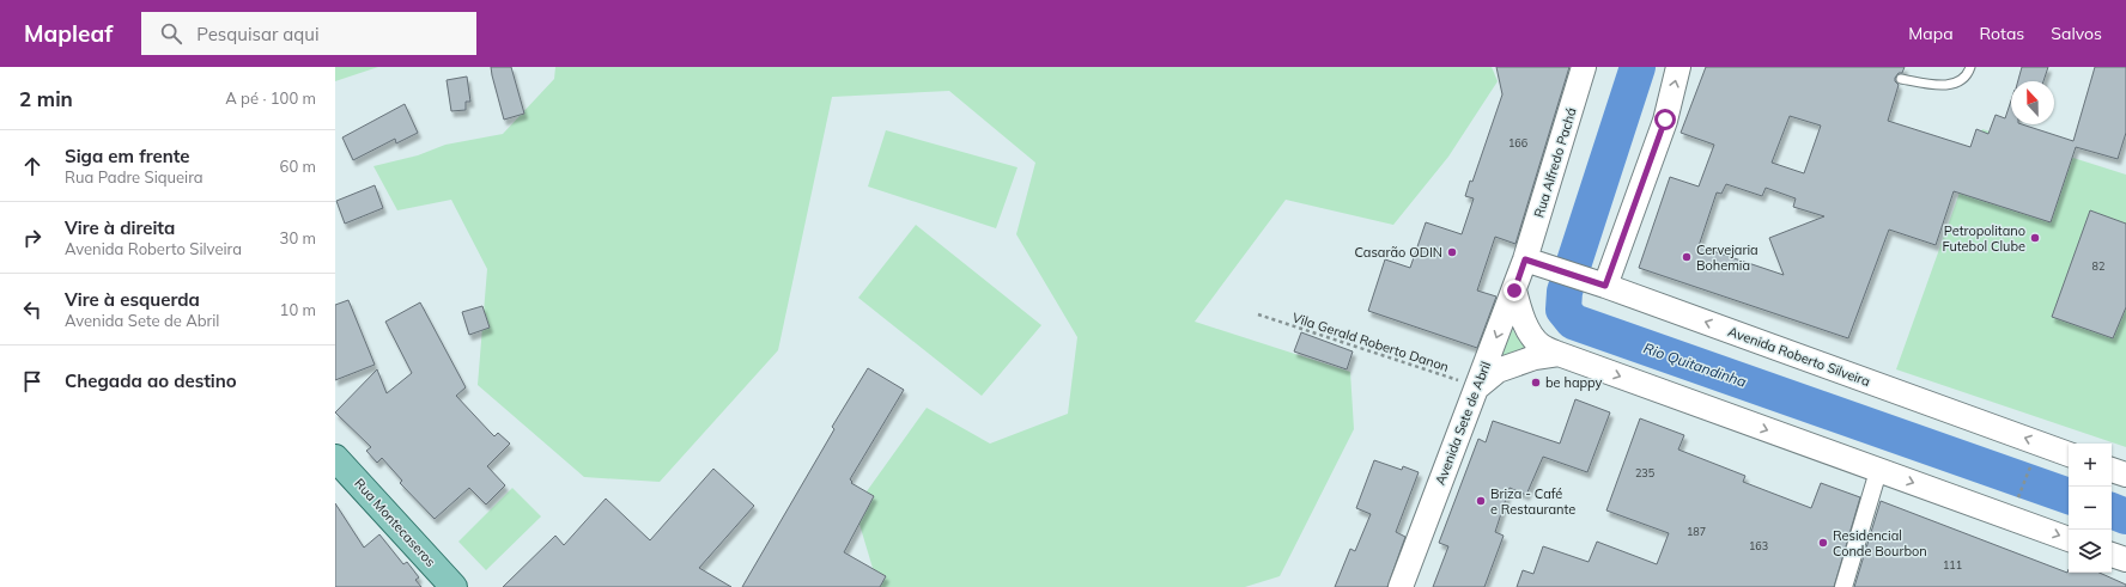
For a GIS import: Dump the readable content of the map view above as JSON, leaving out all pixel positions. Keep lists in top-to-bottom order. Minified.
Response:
{"streets":{"main road":["Rua Alfredo Pachá","Avenida Roberto Silveira","Avenida Sete de Abril","Rua Montecaseros"],"path":["Vila Gerald Roberto Danon"]},"crossings":[["Rua Alfredo Pachá","Avenida Roberto Silveira"],["Rua Alfredo Pachá","Avenida Sete de Abril"],["Vila Gerald Roberto Danon","Avenida Sete de Abril"],["Avenida Roberto Silveira","Avenida Sete de Abril"]],"water":["Rio Quitandinha"],"places":["Petropolitano Futebol Clube","Casarão ODIN","Cervejaria Bohemia","be happy","Briza - Café e Restaurante","Residencial Conde Bourbon"],"house_numbers":["166","82","235","187","163","111"],"north":"top","page":{"header":"Mapleaf","search":"Pesquisar aqui","nav":["Mapa","Rotas","Salvos"],"heading":["2 min","A pé · 100 m"],"list":[["Siga em frente","Rua Padre Siqueira","60 m"],["Vire à direita","Avenida Roberto Silveira","30 m"],["Vire à esquerda","Avenida Sete de Abril","10 m"],"Chegada ao destino"],"map_buttons":["+","−"]}}
